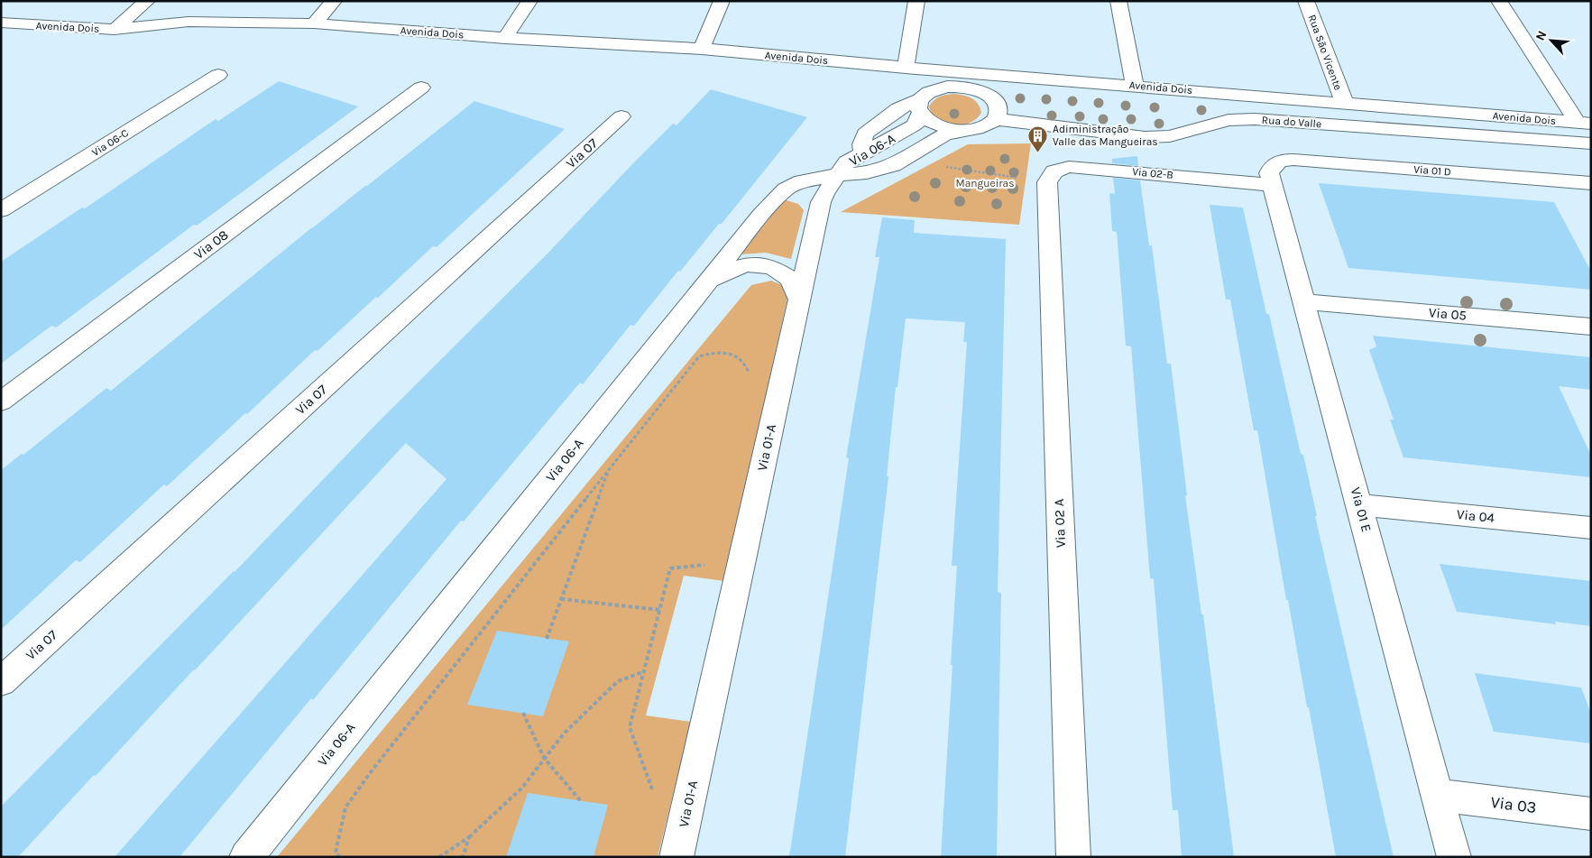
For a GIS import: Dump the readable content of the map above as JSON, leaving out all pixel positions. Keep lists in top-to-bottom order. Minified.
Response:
{"streets":{"street":["Avenida Dois","Rua São Vicente","Rua do Valle","Via 06-C","Via 06-A","Via 07","Via 01 D","Via 02-B","Via 08","Via 05","Via 01-A","Via 01 E","Via 04","Via 02 A","Via 03"]},"crossings":[["Avenida Dois","Rua São Vicente"],["Rua do Valle","Via 06-A"],["Via 06-A","Via 01-A"],["Via 01 D","Via 02-B"],["Via 01 D","Via 01 E"],["Via 02-B","Via 01 E"],["Via 02-B","Via 02 A"],["Via 05","Via 01 E"],["Via 01 E","Via 04"],["Via 01 E","Via 03"]],"parks":["Mangueiras"],"places":{"building":["Adiministração Valle das Mangueiras"]},"north":"top left"}
